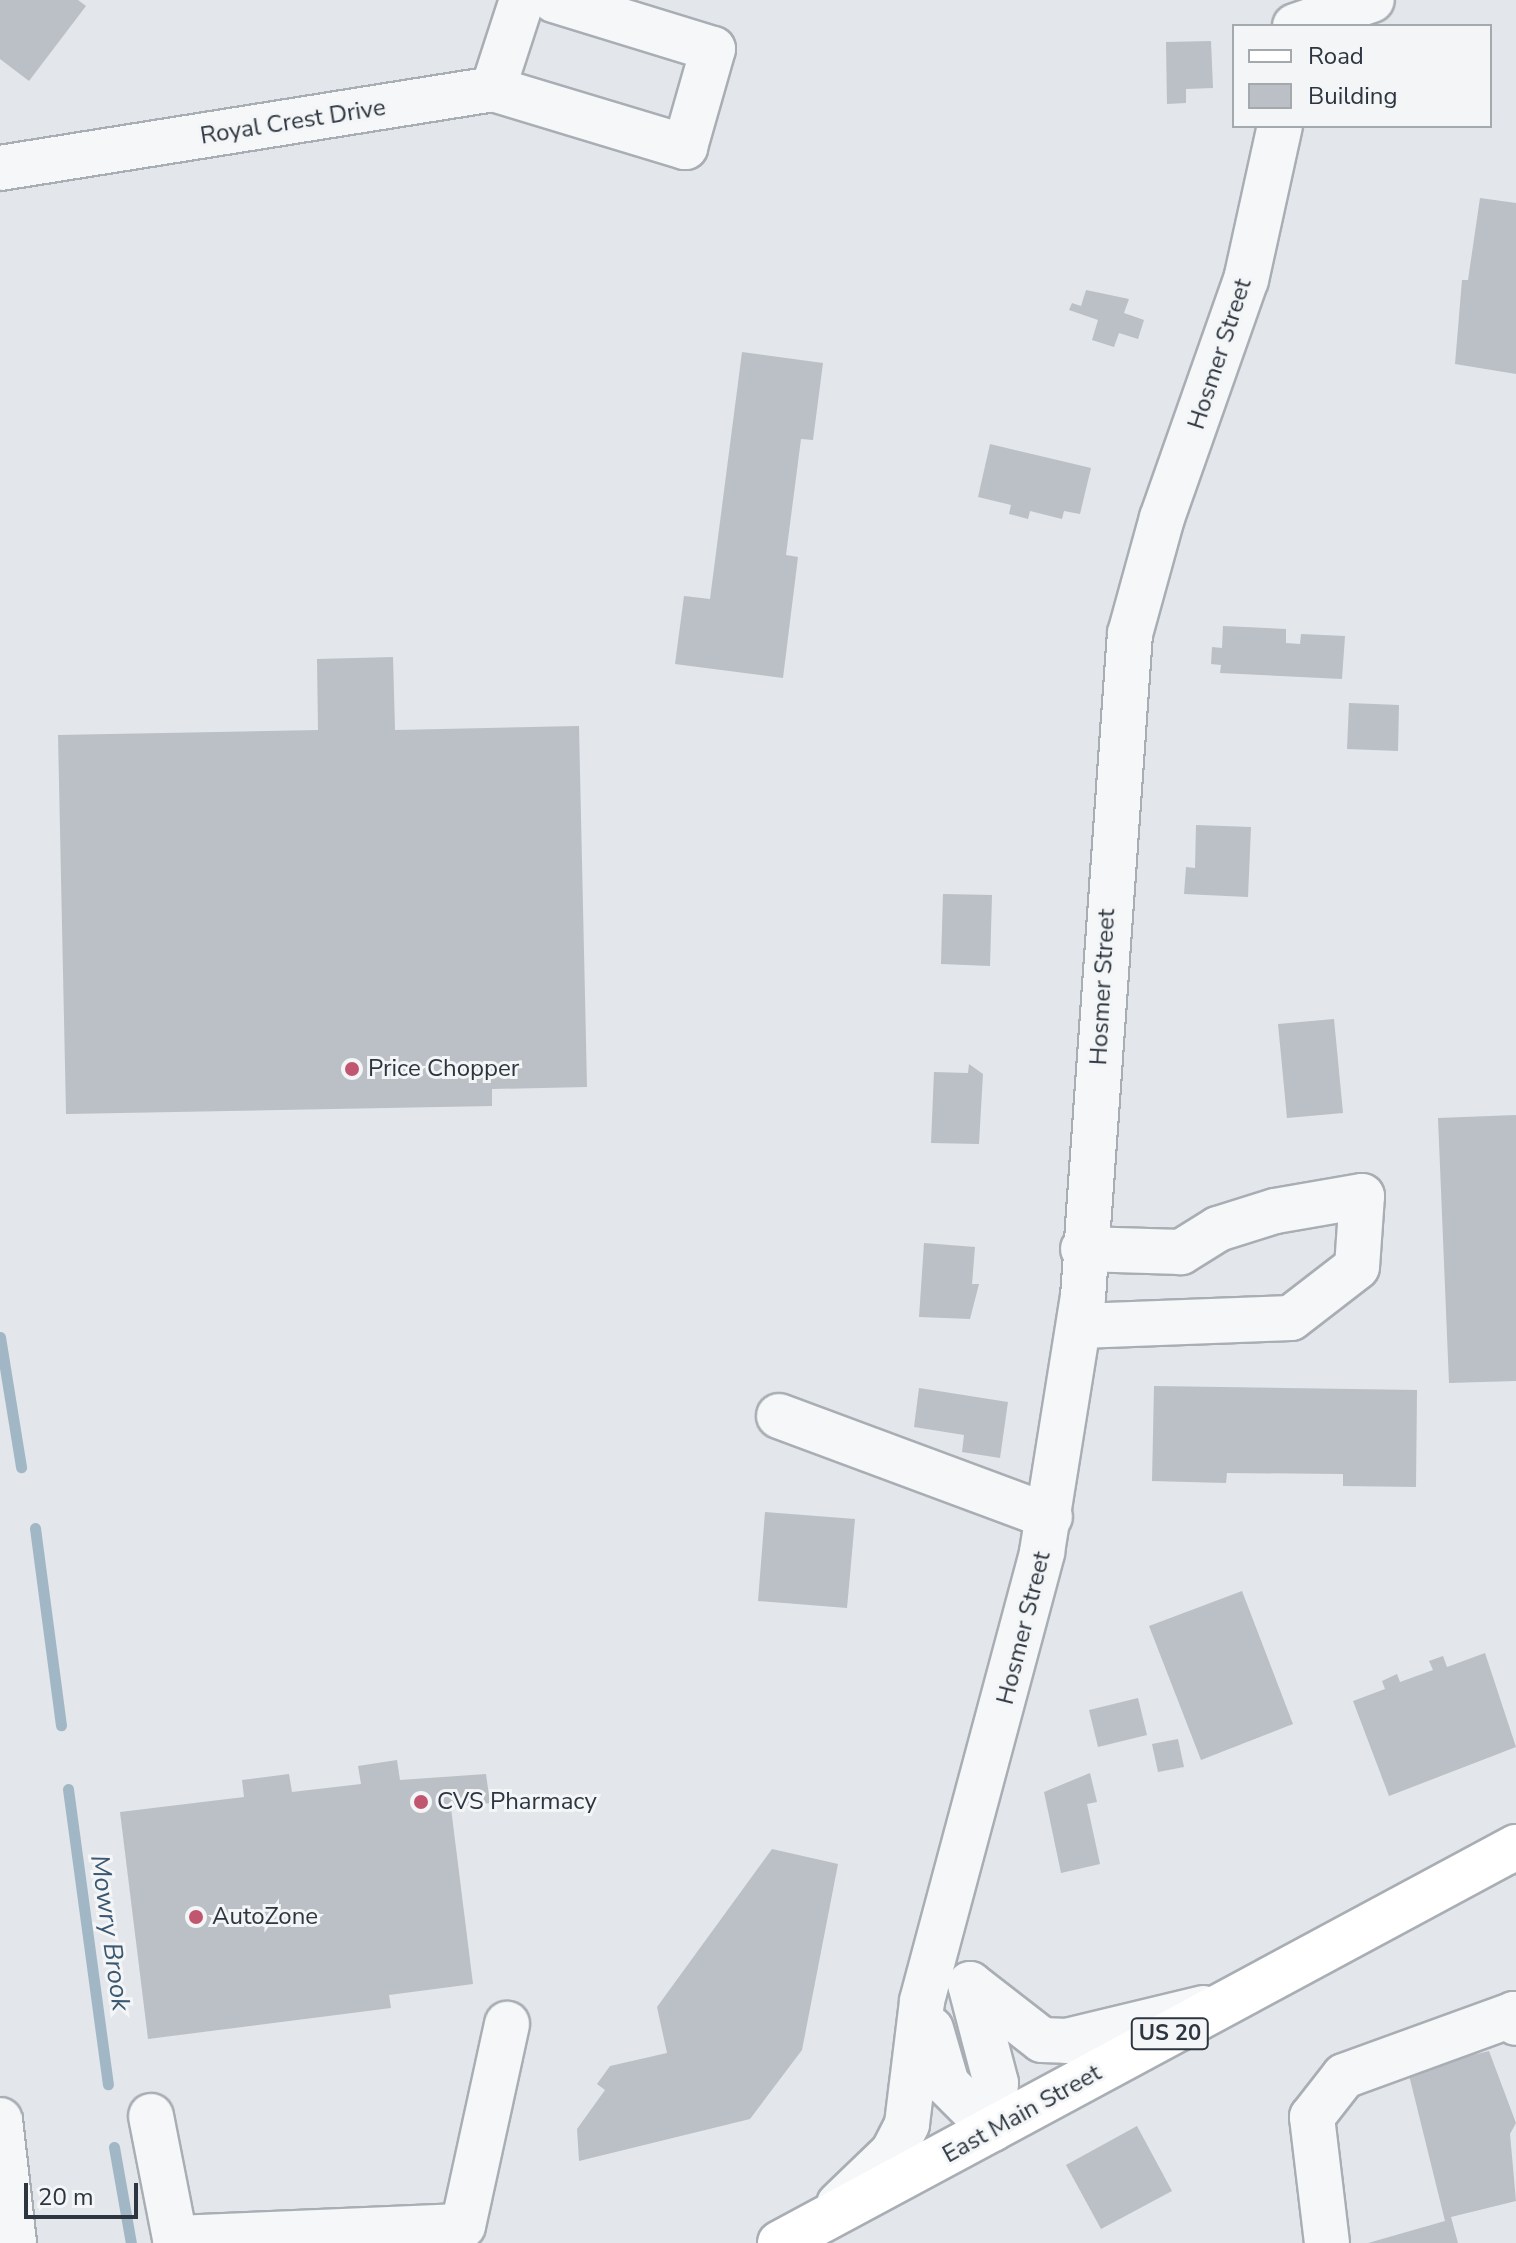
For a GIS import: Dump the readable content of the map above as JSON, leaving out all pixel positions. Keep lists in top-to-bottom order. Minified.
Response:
{"streets":{"main road":["US 20","East Main Street"],"street":["Royal Crest Drive","Hosmer Street"]},"crossings":[["Hosmer Street","East Main Street"]],"water":["Mowry Brook"],"places":["Price Chopper","CVS Pharmacy","AutoZone"],"legend":["Road","Building"],"scale_bar":"20 m"}
